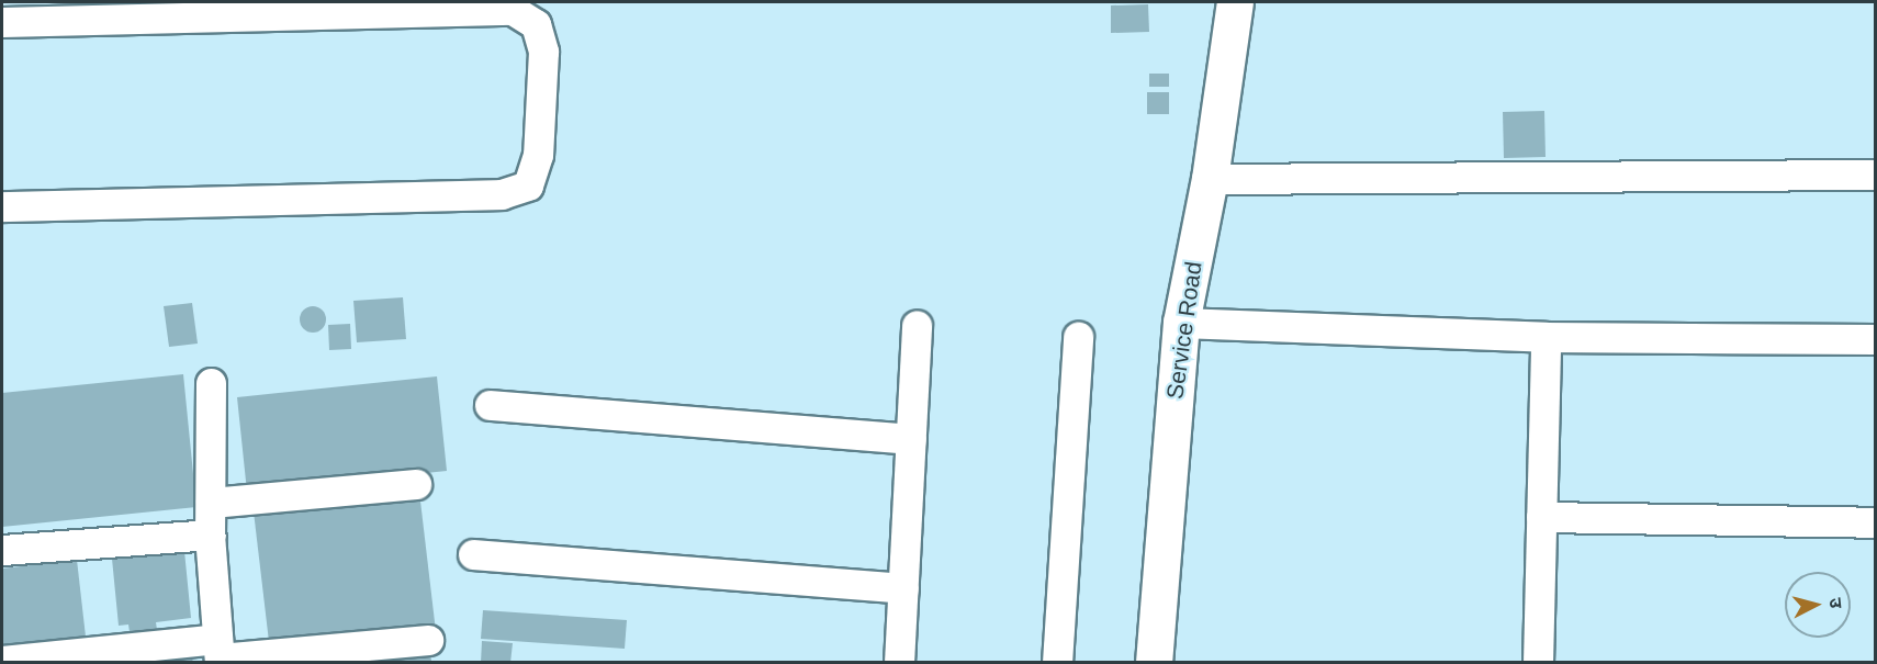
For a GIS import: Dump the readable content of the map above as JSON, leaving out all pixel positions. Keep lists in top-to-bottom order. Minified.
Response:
{"streets":{"street":["Service Road"]},"north":"right"}
